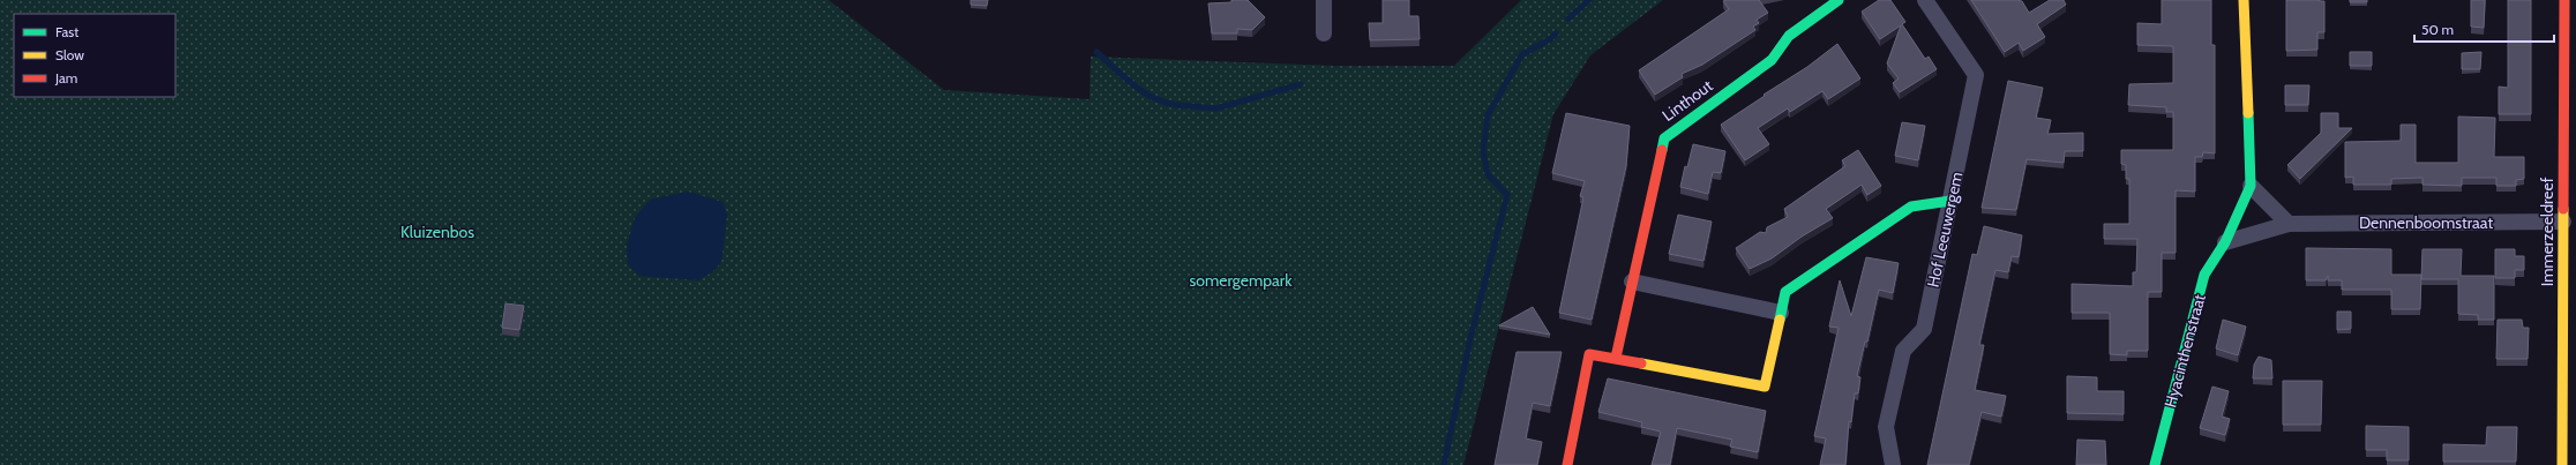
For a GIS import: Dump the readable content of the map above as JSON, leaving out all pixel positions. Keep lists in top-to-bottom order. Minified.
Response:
{"streets":{"street":["Linthout","Dennenboomstraat","Hof Leeuwergem","Immerzeeldreef","Hyacinthenstraat"]},"crossings":[["Dennenboomstraat","Immerzeeldreef"]],"parks":["Kluizenbos","somergempark"],"legend":["Fast","Slow","Jam"],"scale_bar":"50 m"}
